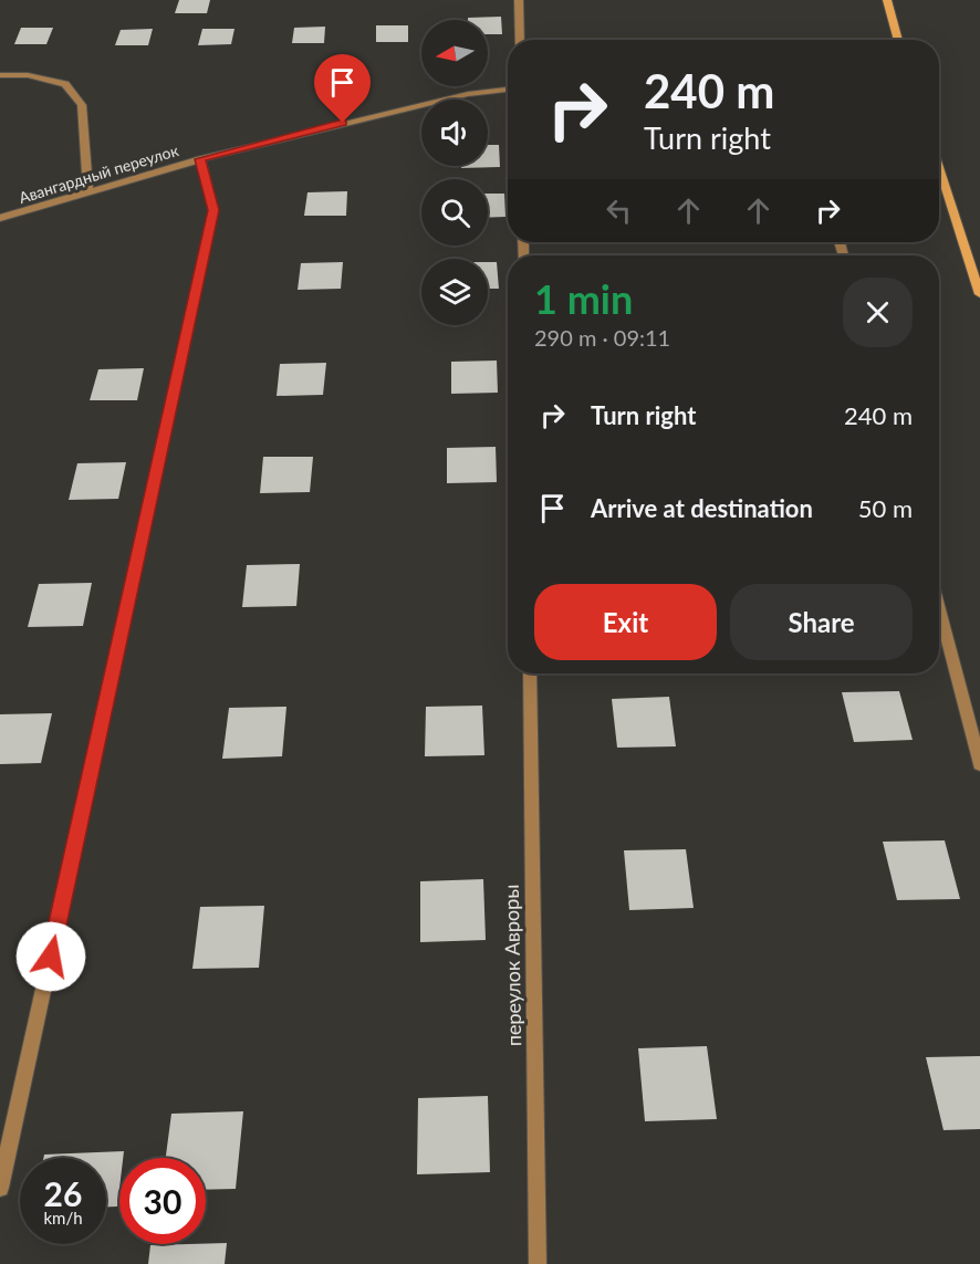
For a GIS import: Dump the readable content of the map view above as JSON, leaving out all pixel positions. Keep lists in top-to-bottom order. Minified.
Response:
{"streets":{"street":["Авангардный переулок","переулок Авроры"]},"north":"left","page":{"turn":["240 m","Turn right"],"heading":["1 min","290 m · 09:11"],"list":[{"name":"Turn right","value":"240 m"},{"name":"Arrive at destination","value":"50 m"}],"buttons":["Exit","Share"],"speed":"26 km/h","limit":"30"}}
